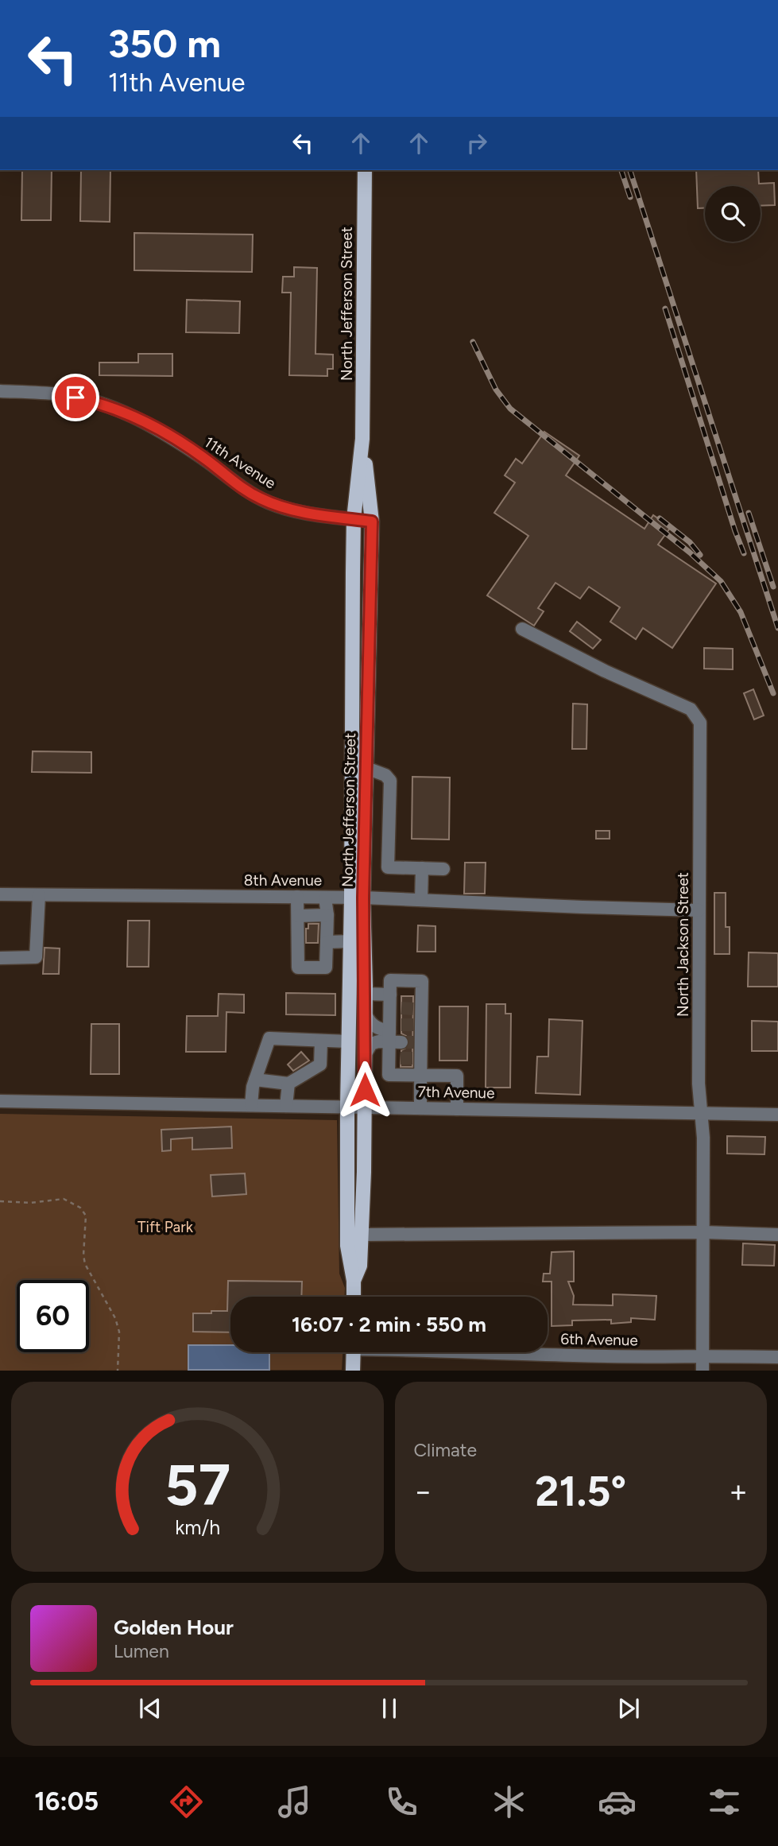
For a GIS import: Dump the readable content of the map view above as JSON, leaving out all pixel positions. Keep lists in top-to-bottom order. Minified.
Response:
{"streets":{"main road":["North Jefferson Street"],"street":["11th Avenue","8th Avenue","North Jackson Street","7th Avenue","6th Avenue"]},"crossings":[["North Jefferson Street","11th Avenue"],["North Jefferson Street","8th Avenue"],["North Jefferson Street","7th Avenue"],["8th Avenue","North Jackson Street"],["North Jackson Street","7th Avenue"],["North Jackson Street","6th Avenue"]],"parks":["Tift Park"],"page":{"turn":["350 m","11th Avenue"],"limit":"60","trip":"16:07 · 2 min · 550 m","tile":"Climate","heat":["−","21.5°","+"],"song":["Golden Hour","Lumen"],"tabs":"16:05","gauge":["57","km/h"]}}
